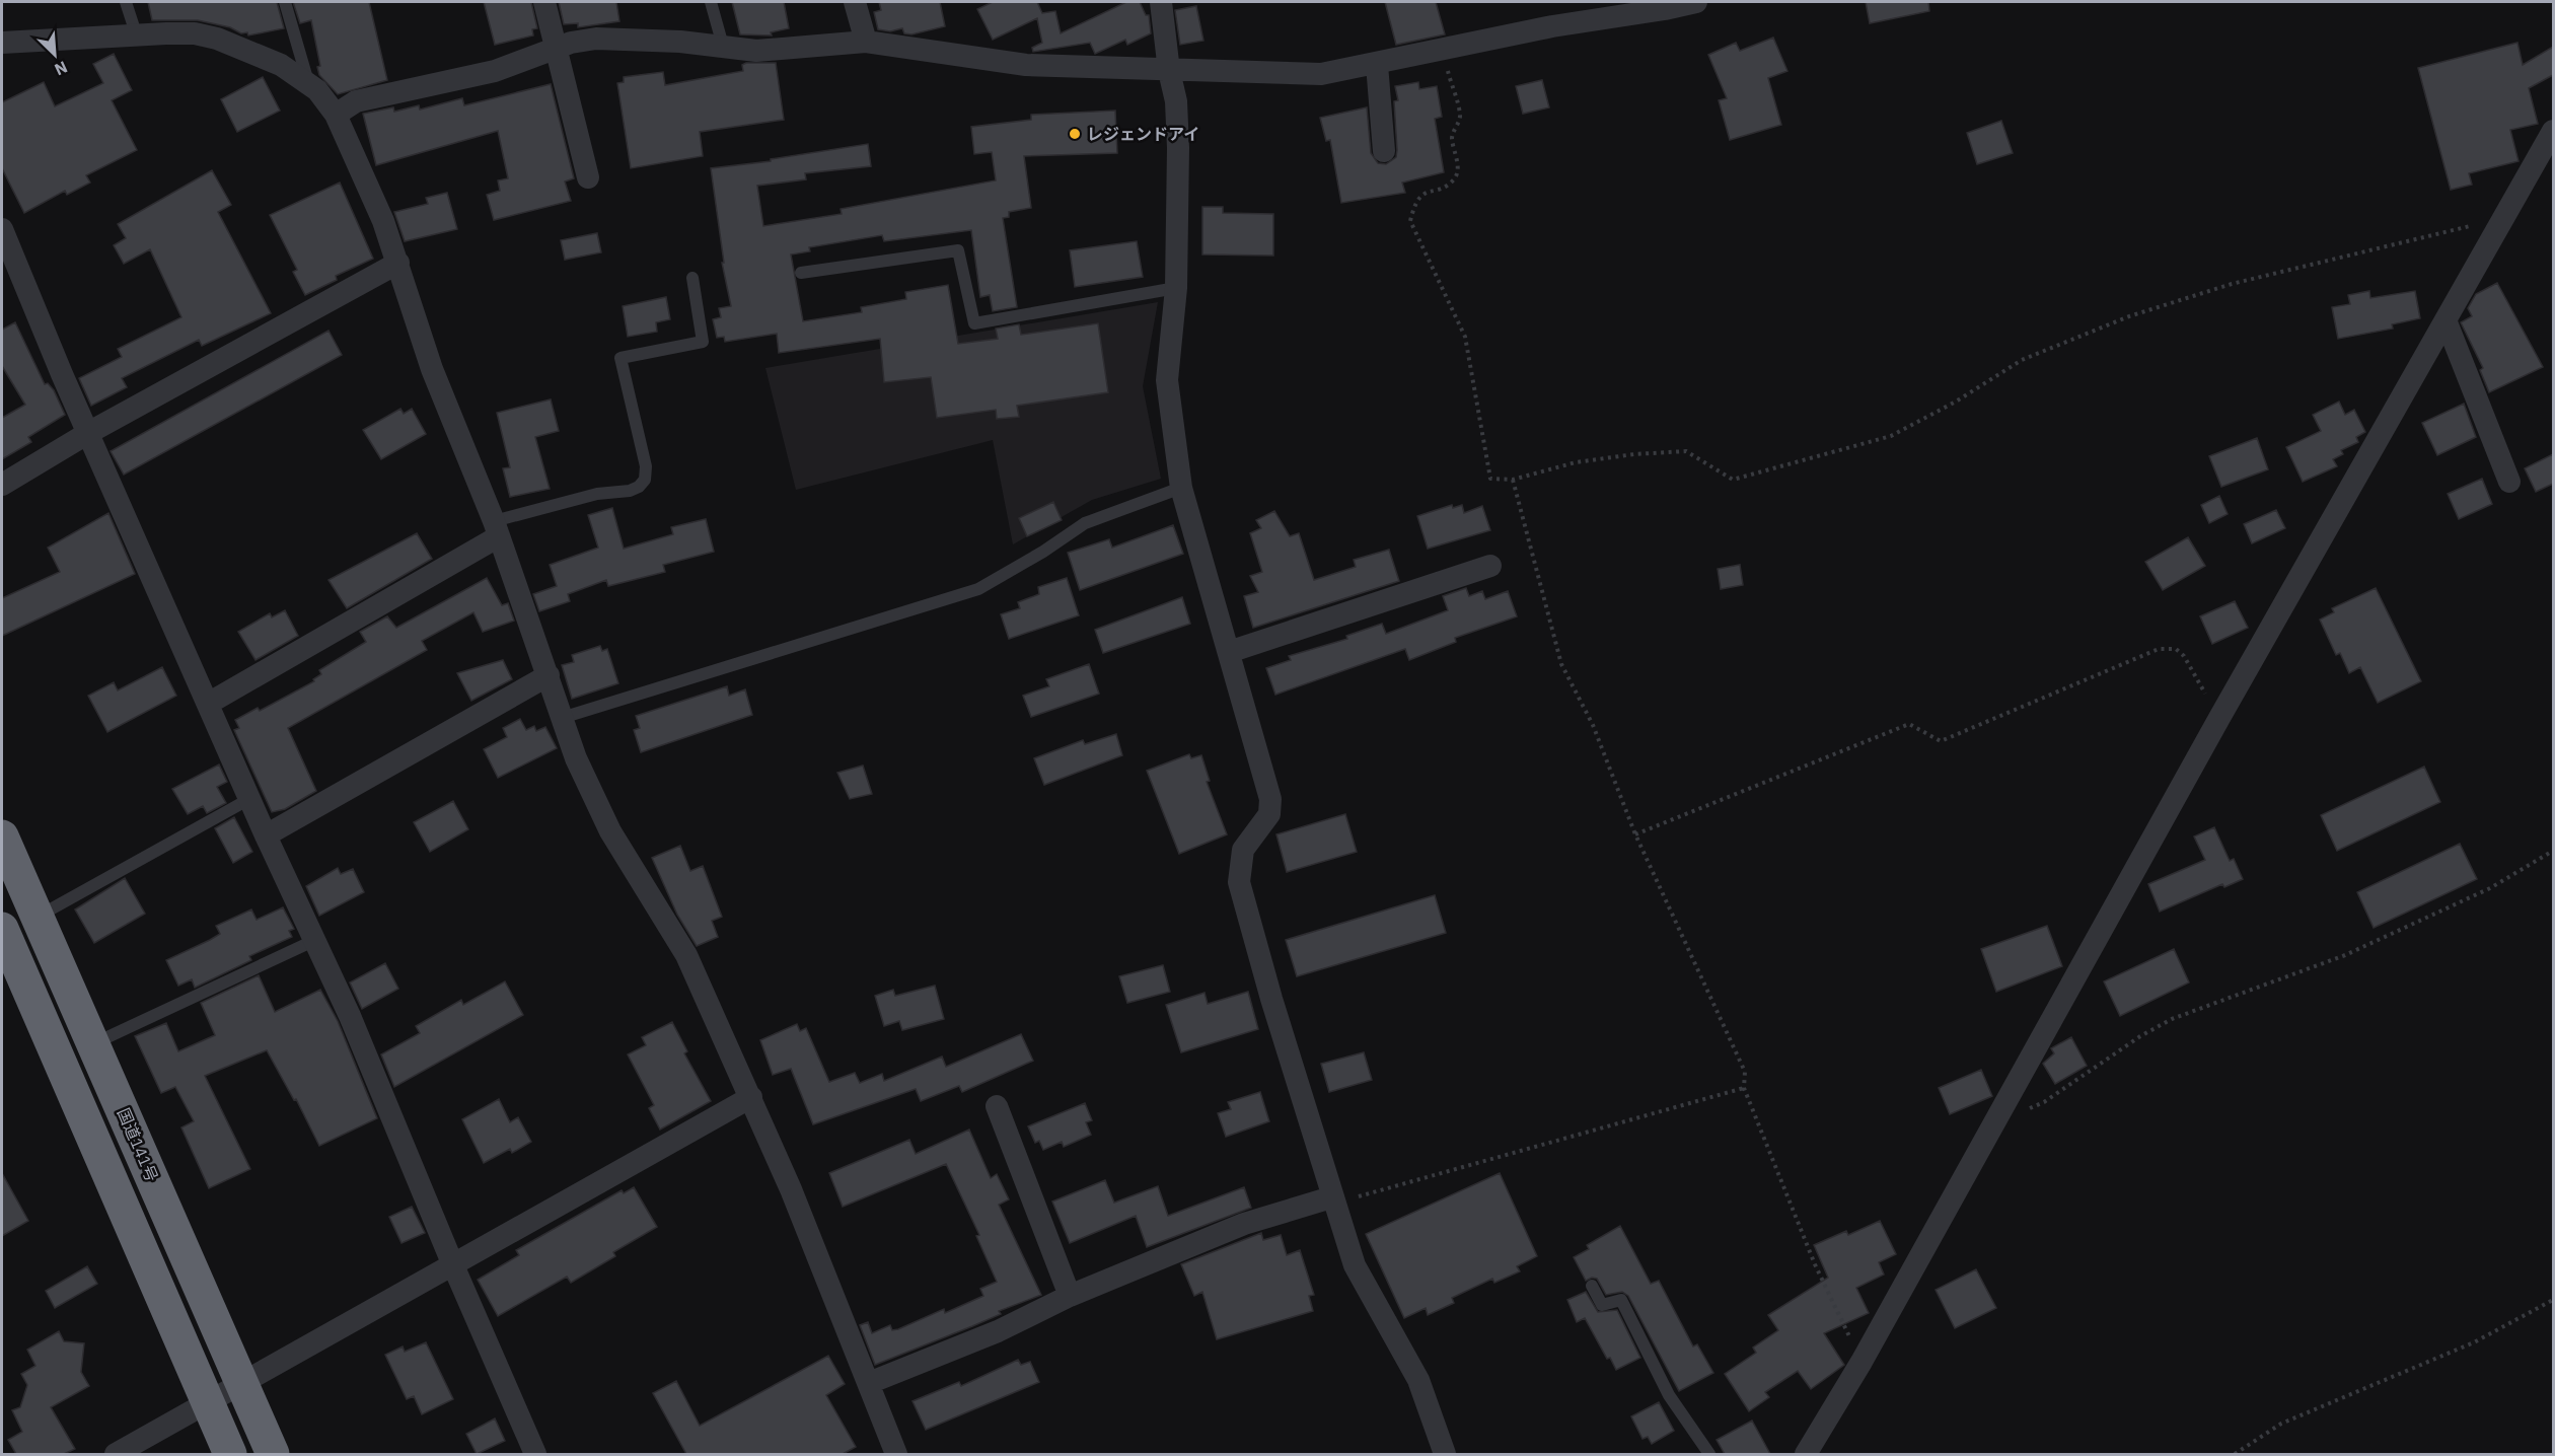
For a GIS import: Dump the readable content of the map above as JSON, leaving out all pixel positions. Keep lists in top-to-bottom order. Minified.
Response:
{"streets":{"highway":["国道141号"]},"places":["レジェンドアイ"],"north":"bottom right"}
